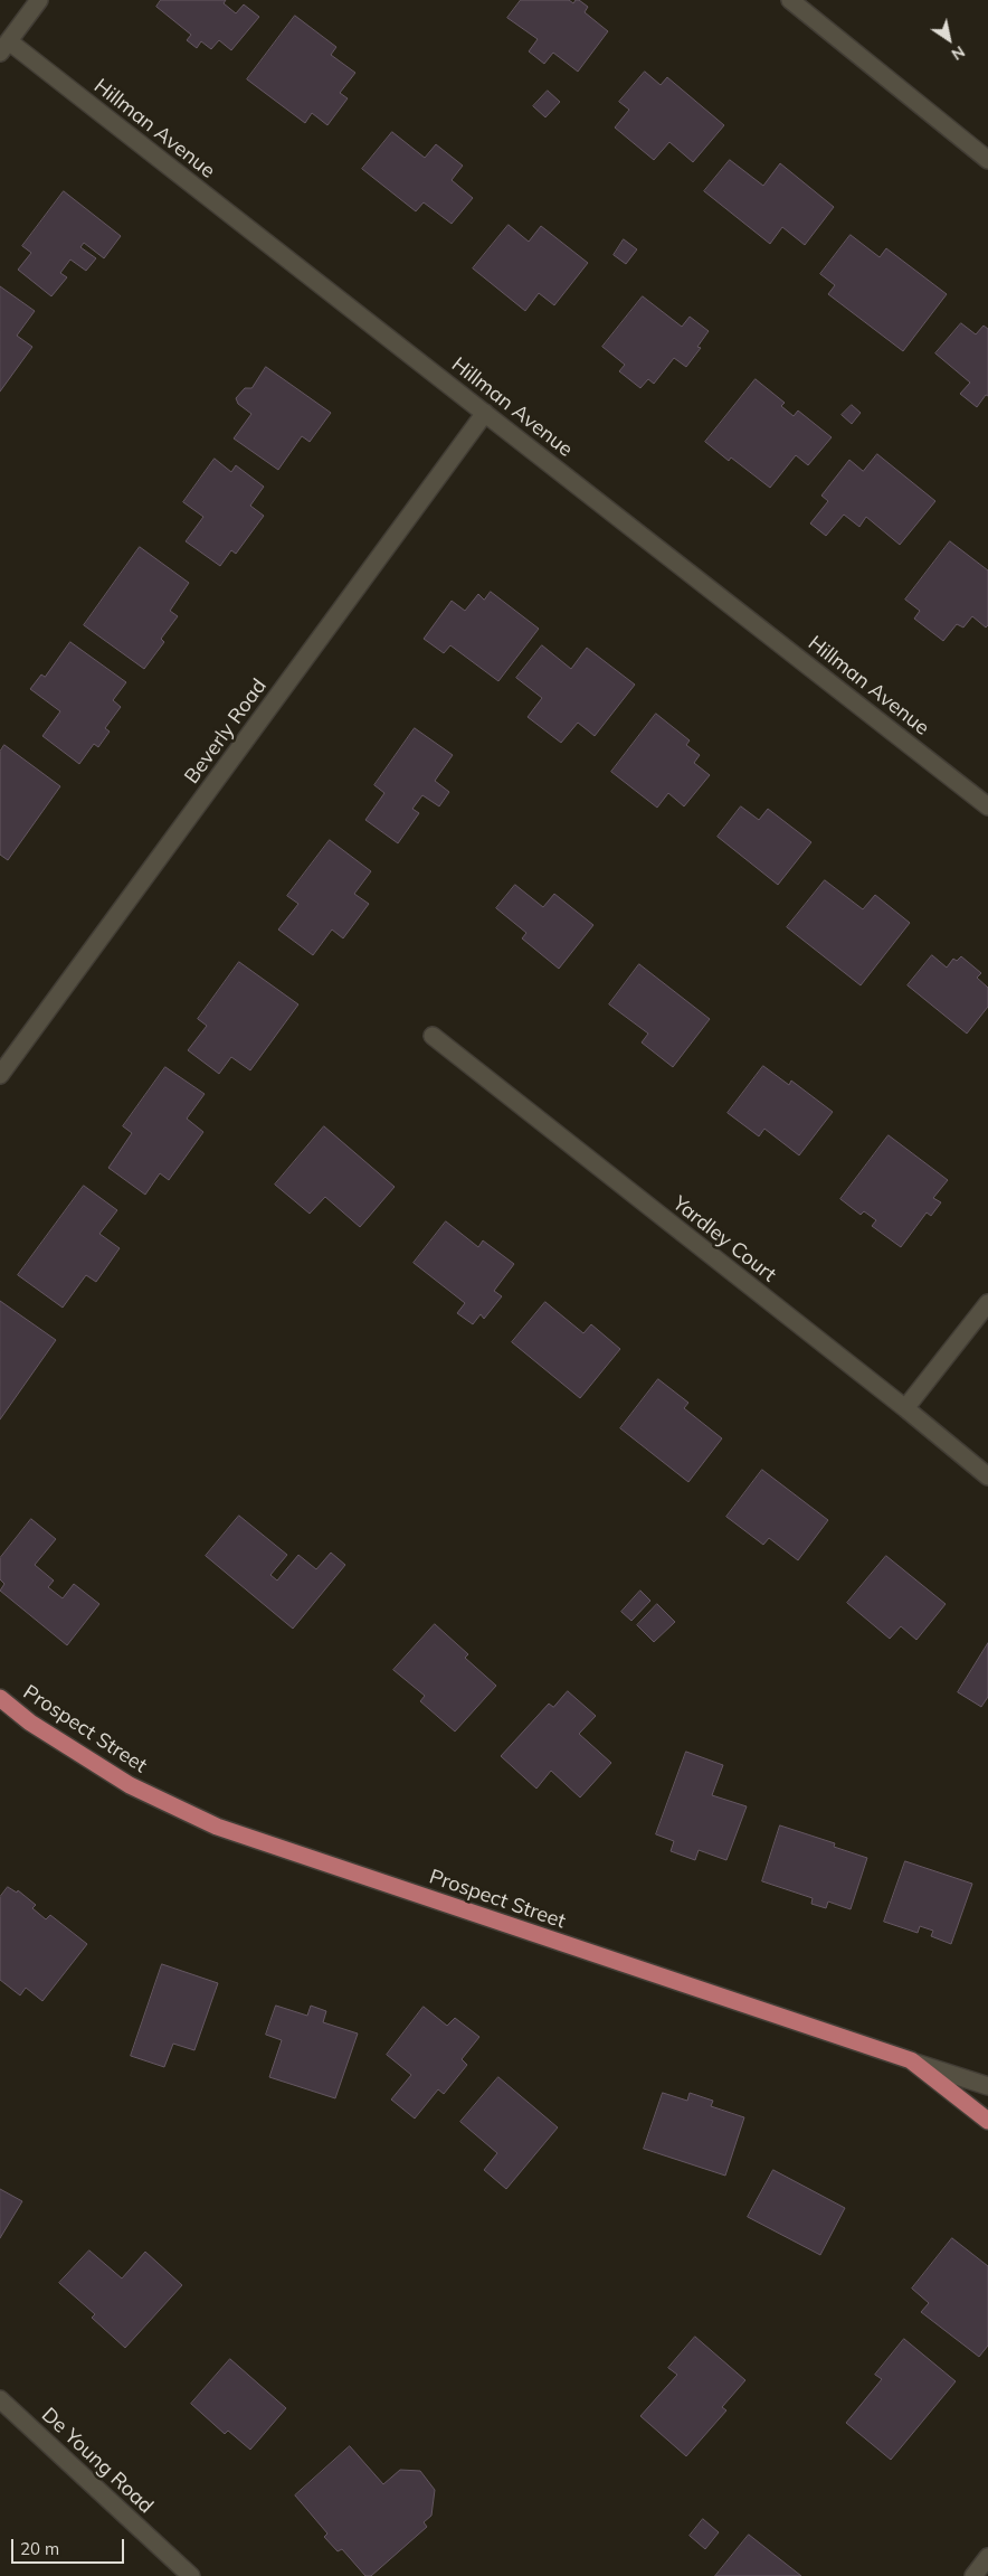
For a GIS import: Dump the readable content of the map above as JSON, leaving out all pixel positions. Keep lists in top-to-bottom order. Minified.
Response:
{"streets":{"main road":["Prospect Street"],"street":["Hillman Avenue","Beverly Road","Yardley Court","De Young Road"]},"crossings":[["Hillman Avenue","Beverly Road"]],"scale_bar":"20 m","north":"bottom right"}
